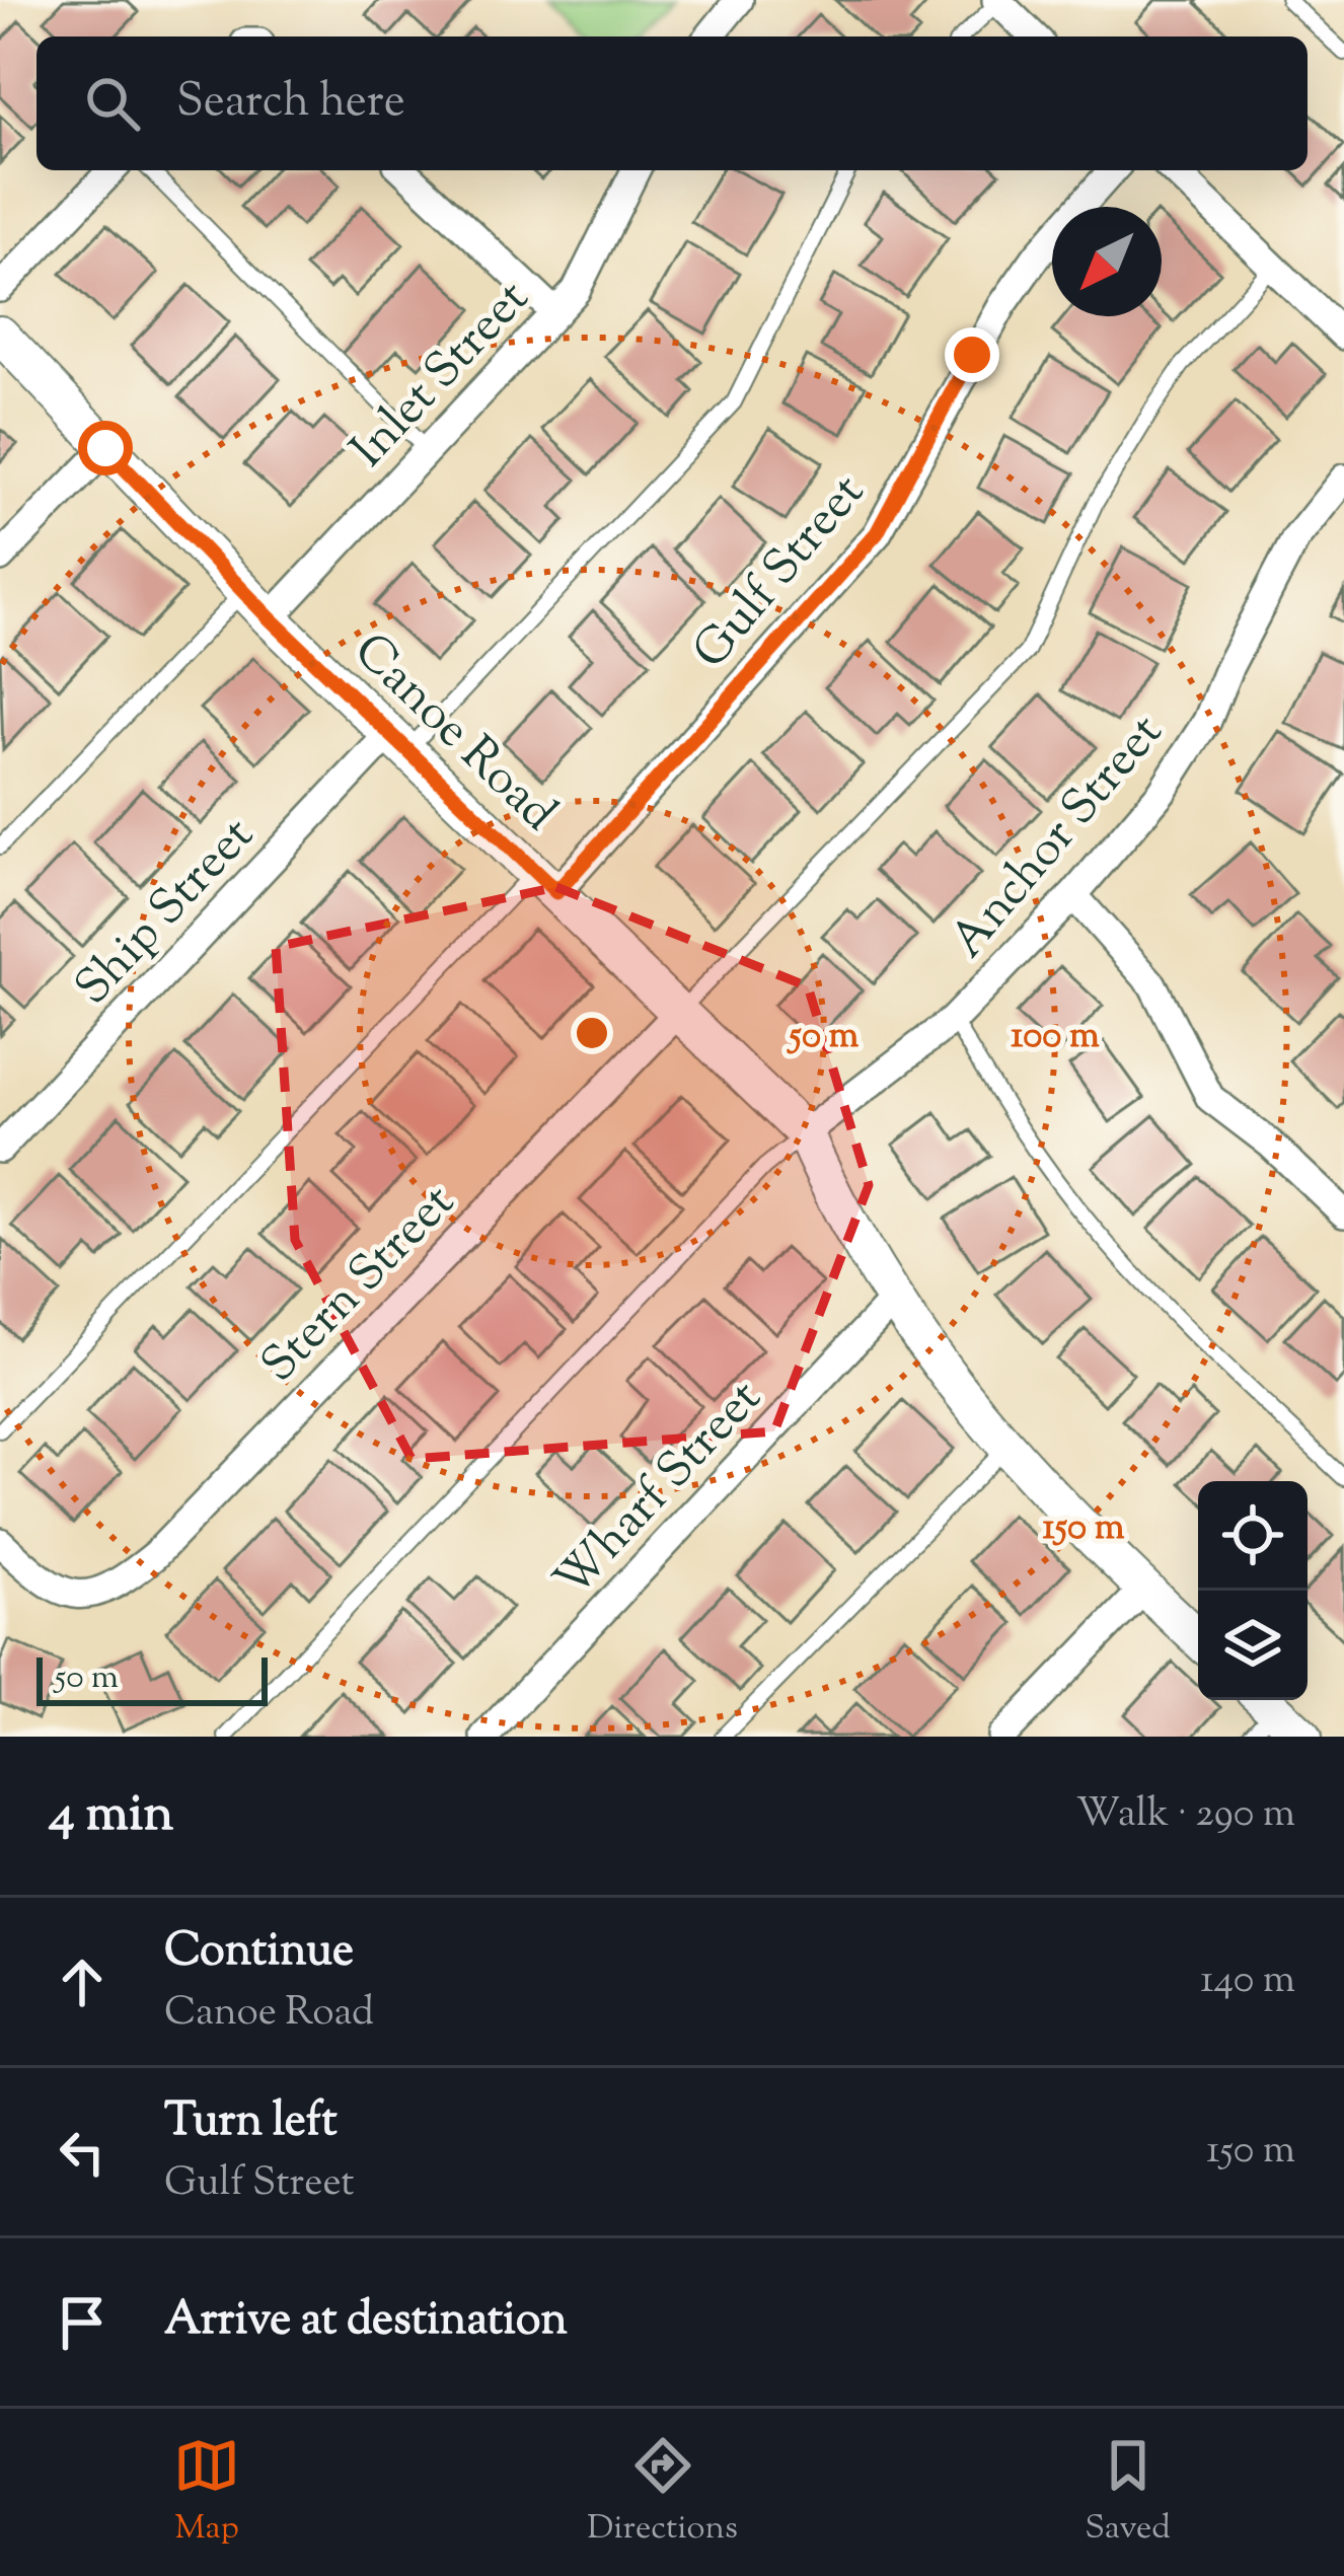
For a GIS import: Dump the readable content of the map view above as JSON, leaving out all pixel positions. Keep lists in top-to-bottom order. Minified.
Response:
{"streets":{"street":["Inlet Street","Gulf Street","Canoe Road","Anchor Street","Ship Street","Stern Street","Wharf Street"]},"crossings":[["Inlet Street","Canoe Road"],["Gulf Street","Canoe Road"],["Canoe Road","Anchor Street"],["Canoe Road","Ship Street"],["Canoe Road","Stern Street"],["Canoe Road","Wharf Street"]],"scale_bar":"50 m","north":"bottom left","page":{"search":"Search here","scale":"50 m","heading":["4 min","Walk · 290 m"],"list":[["Continue","Canoe Road","140 m"],["Turn left","Gulf Street","150 m"],"Arrive at destination"],"nav":["Map","Directions","Saved"]},"rings":["50 m","100 m","150 m"]}
